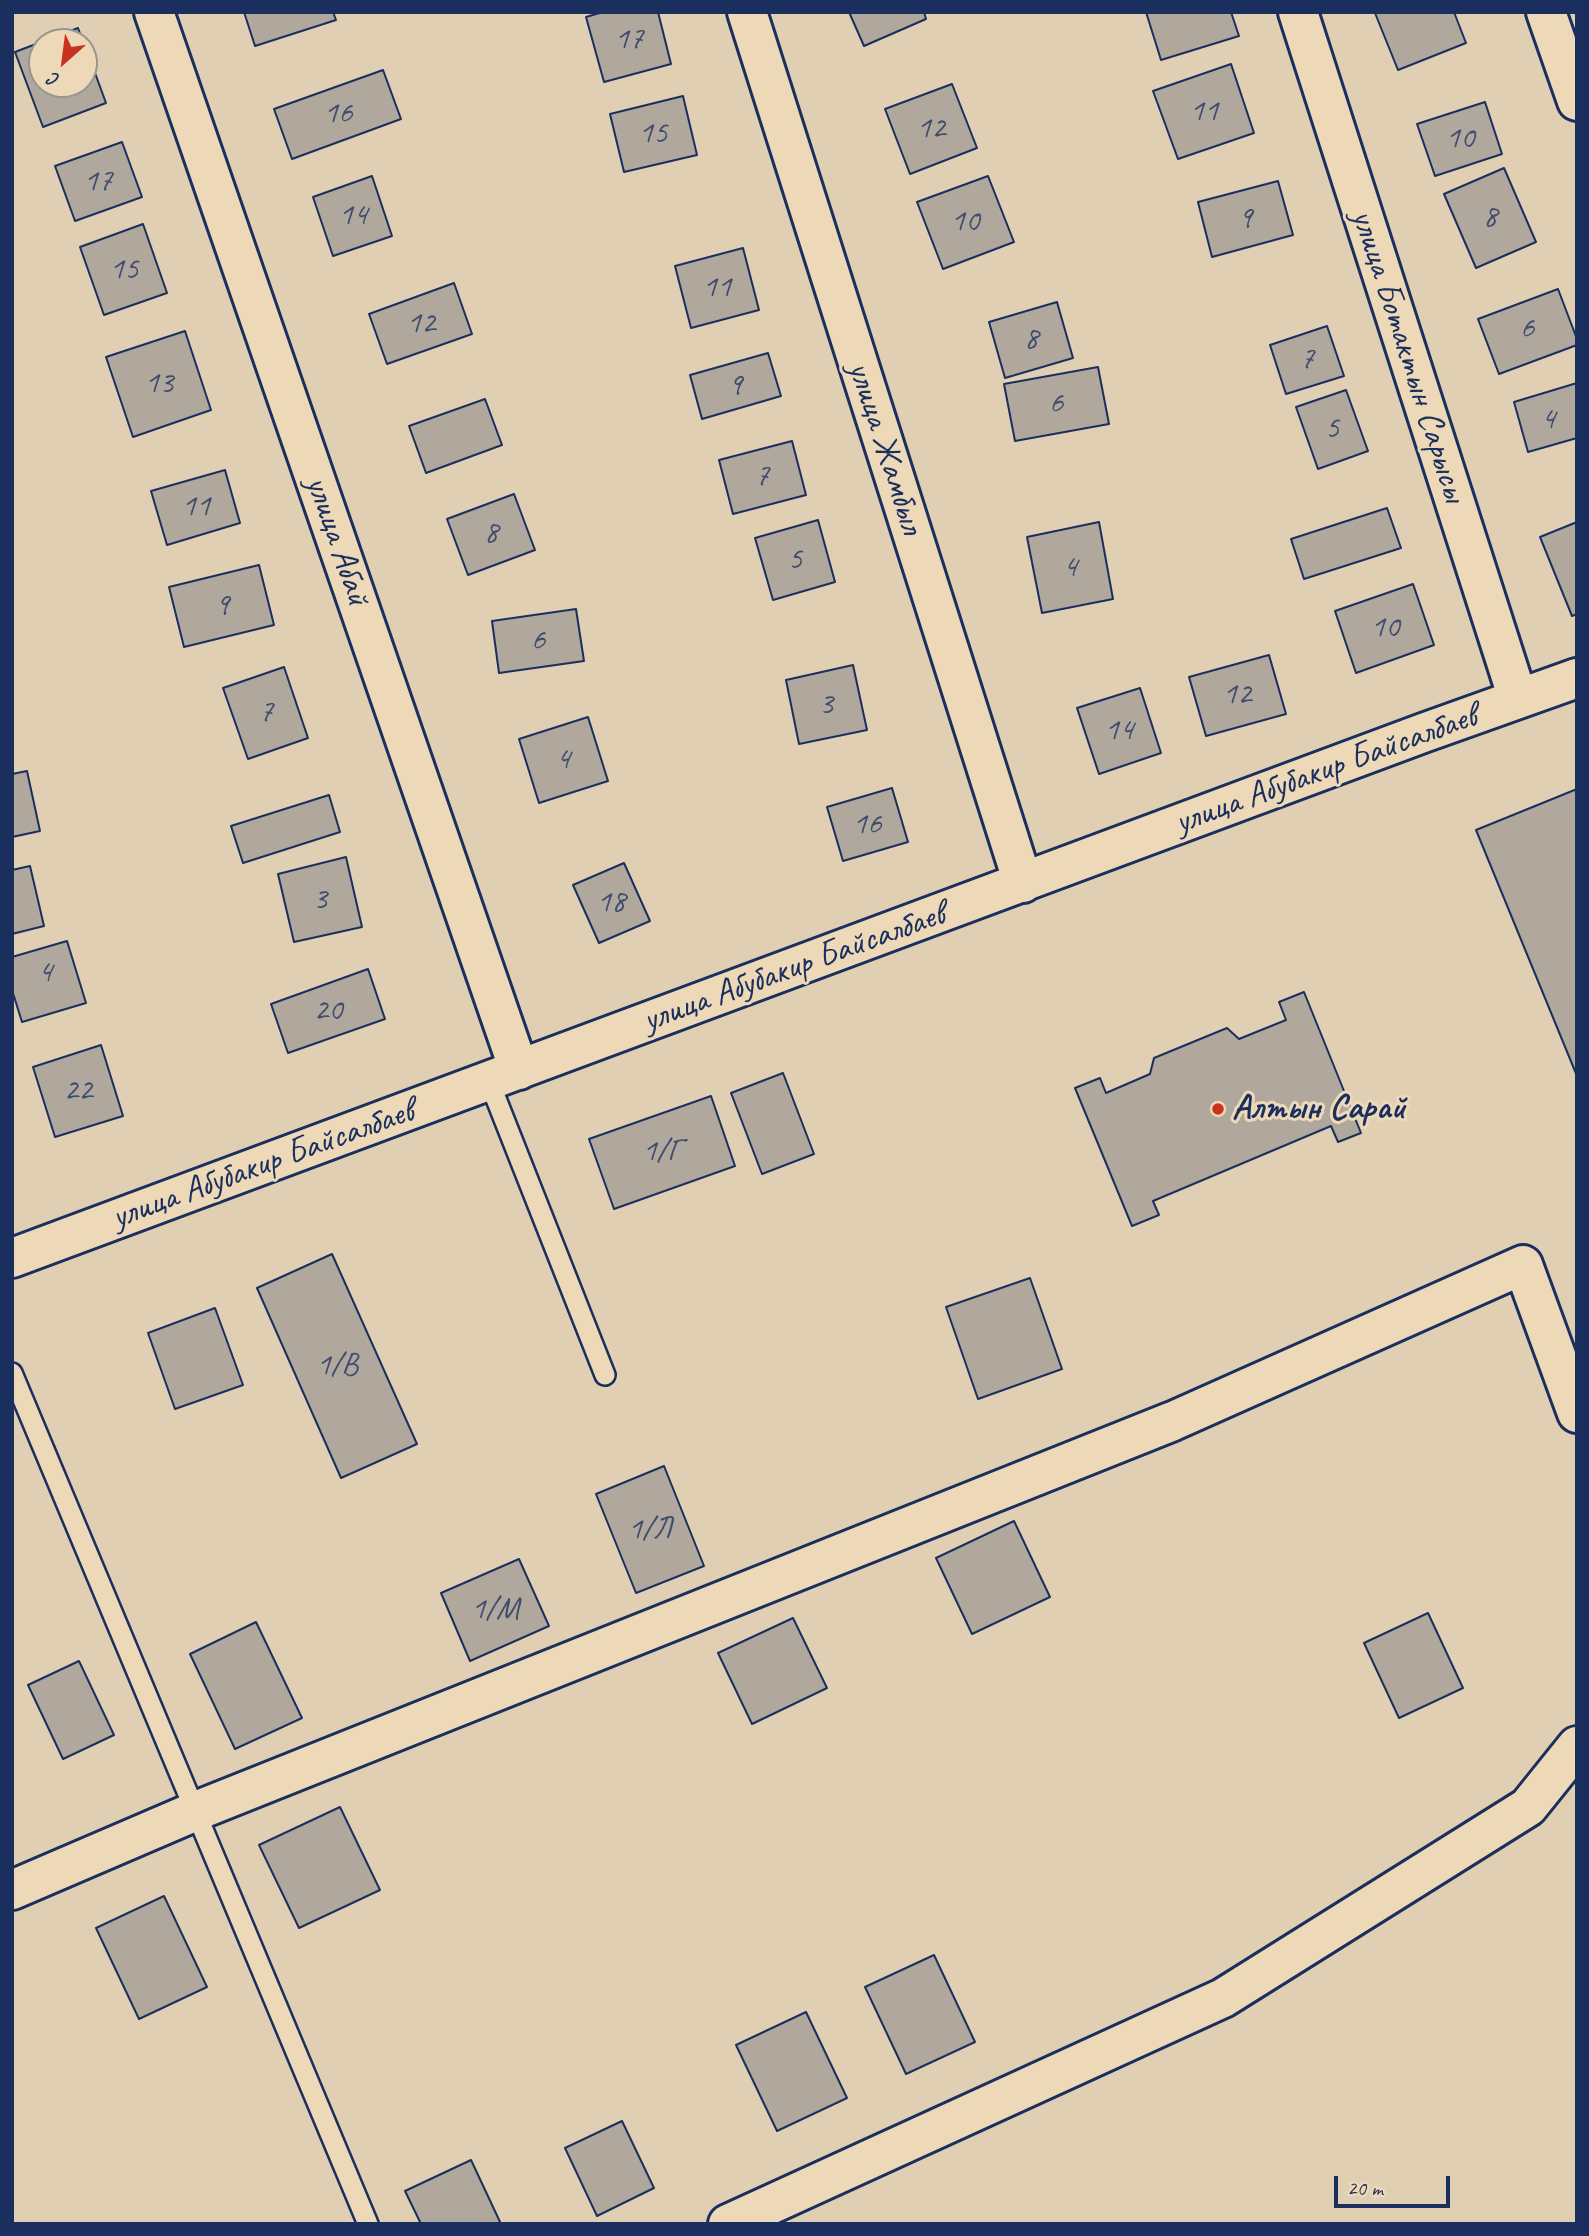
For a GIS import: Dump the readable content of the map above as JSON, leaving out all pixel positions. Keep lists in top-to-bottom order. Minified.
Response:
{"streets":{"street":["улица Ботактын Сарысы","улица Жамбыл","улица Абай","улица Абубакир Байсалбаев"]},"crossings":[["улица Ботактын Сарысы","улица Абубакир Байсалбаев"],["улица Жамбыл","улица Абубакир Байсалбаев"],["улица Абай","улица Абубакир Байсалбаев"]],"places":["Алтын Сарай"],"house_numbers":["17","11","16","12","15","10","17","14","8","9","10","15","11","12","6","8","7","13","9","6","4","5","7","11","8","5","4","9","10","6","12","3","7","14","4","16","3","18","4","20","22","1/Г","1/В","1/Л","1/М"],"scale_bar":"20 m","north":"bottom left"}
